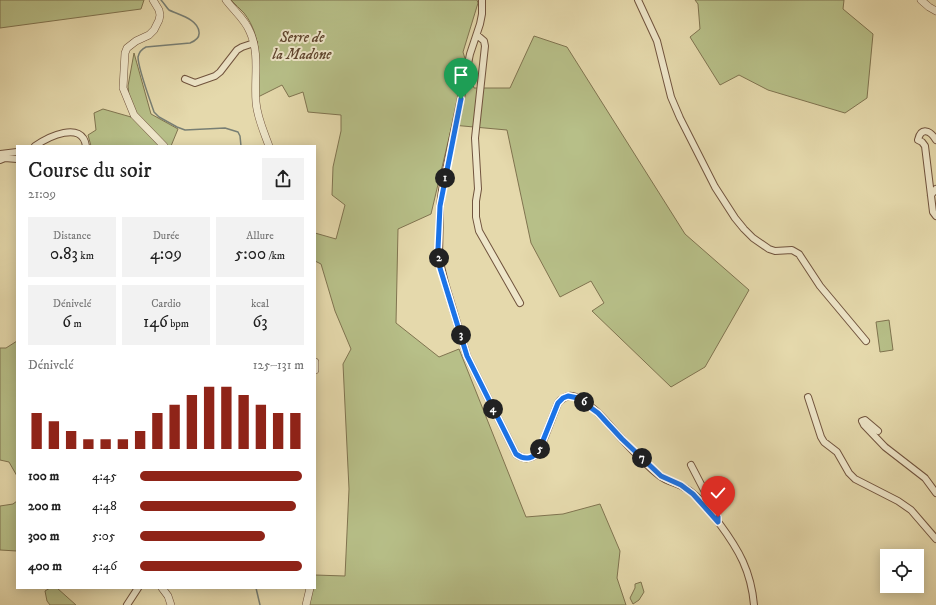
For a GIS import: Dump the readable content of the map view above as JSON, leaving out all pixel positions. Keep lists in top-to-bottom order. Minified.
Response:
{"parks":["Serre de la Madone"],"page":{"heading":["Course du soir","21:09"],"pins":["1","2","3","6","4","5","7"],"stats":[["Distance","0.83 km"],["Durée","4:09"],["Allure","5:00 /km"],["Dénivelé","6 m"],["Cardio","146 bpm"],["kcal","63"]],"chart":["Dénivelé","125–131 m"],"list":[{"name":"100 m","note":"4:45"},{"name":"200 m","note":"4:48"},{"name":"300 m","note":"5:05"},{"name":"400 m","note":"4:46"}]}}
